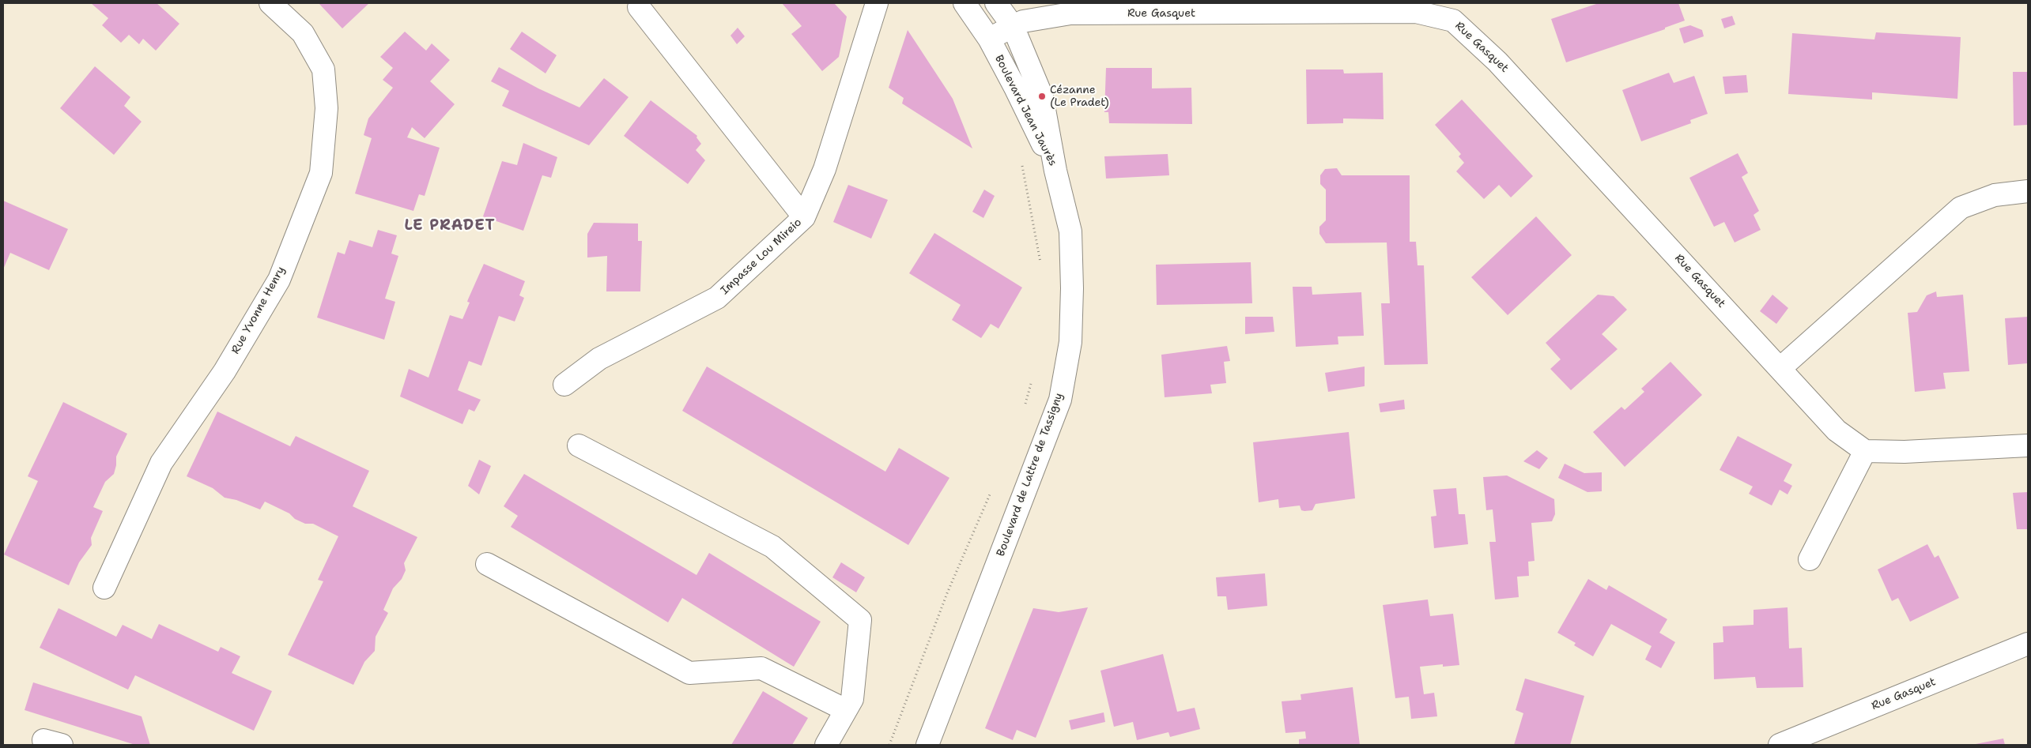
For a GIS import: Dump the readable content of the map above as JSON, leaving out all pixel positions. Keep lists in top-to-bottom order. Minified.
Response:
{"streets":{"street":["Rue Gasquet","Boulevard Jean Jaurès","Impasse Lou Mireio","Rue Yvonne Henry","Boulevard de Lattre de Tassigny"]},"crossings":[["Rue Gasquet","Boulevard Jean Jaurès"],["Boulevard Jean Jaurès","Boulevard de Lattre de Tassigny"]],"districts":["LE PRADET"],"places":["Cézanne (Le Pradet)"]}
